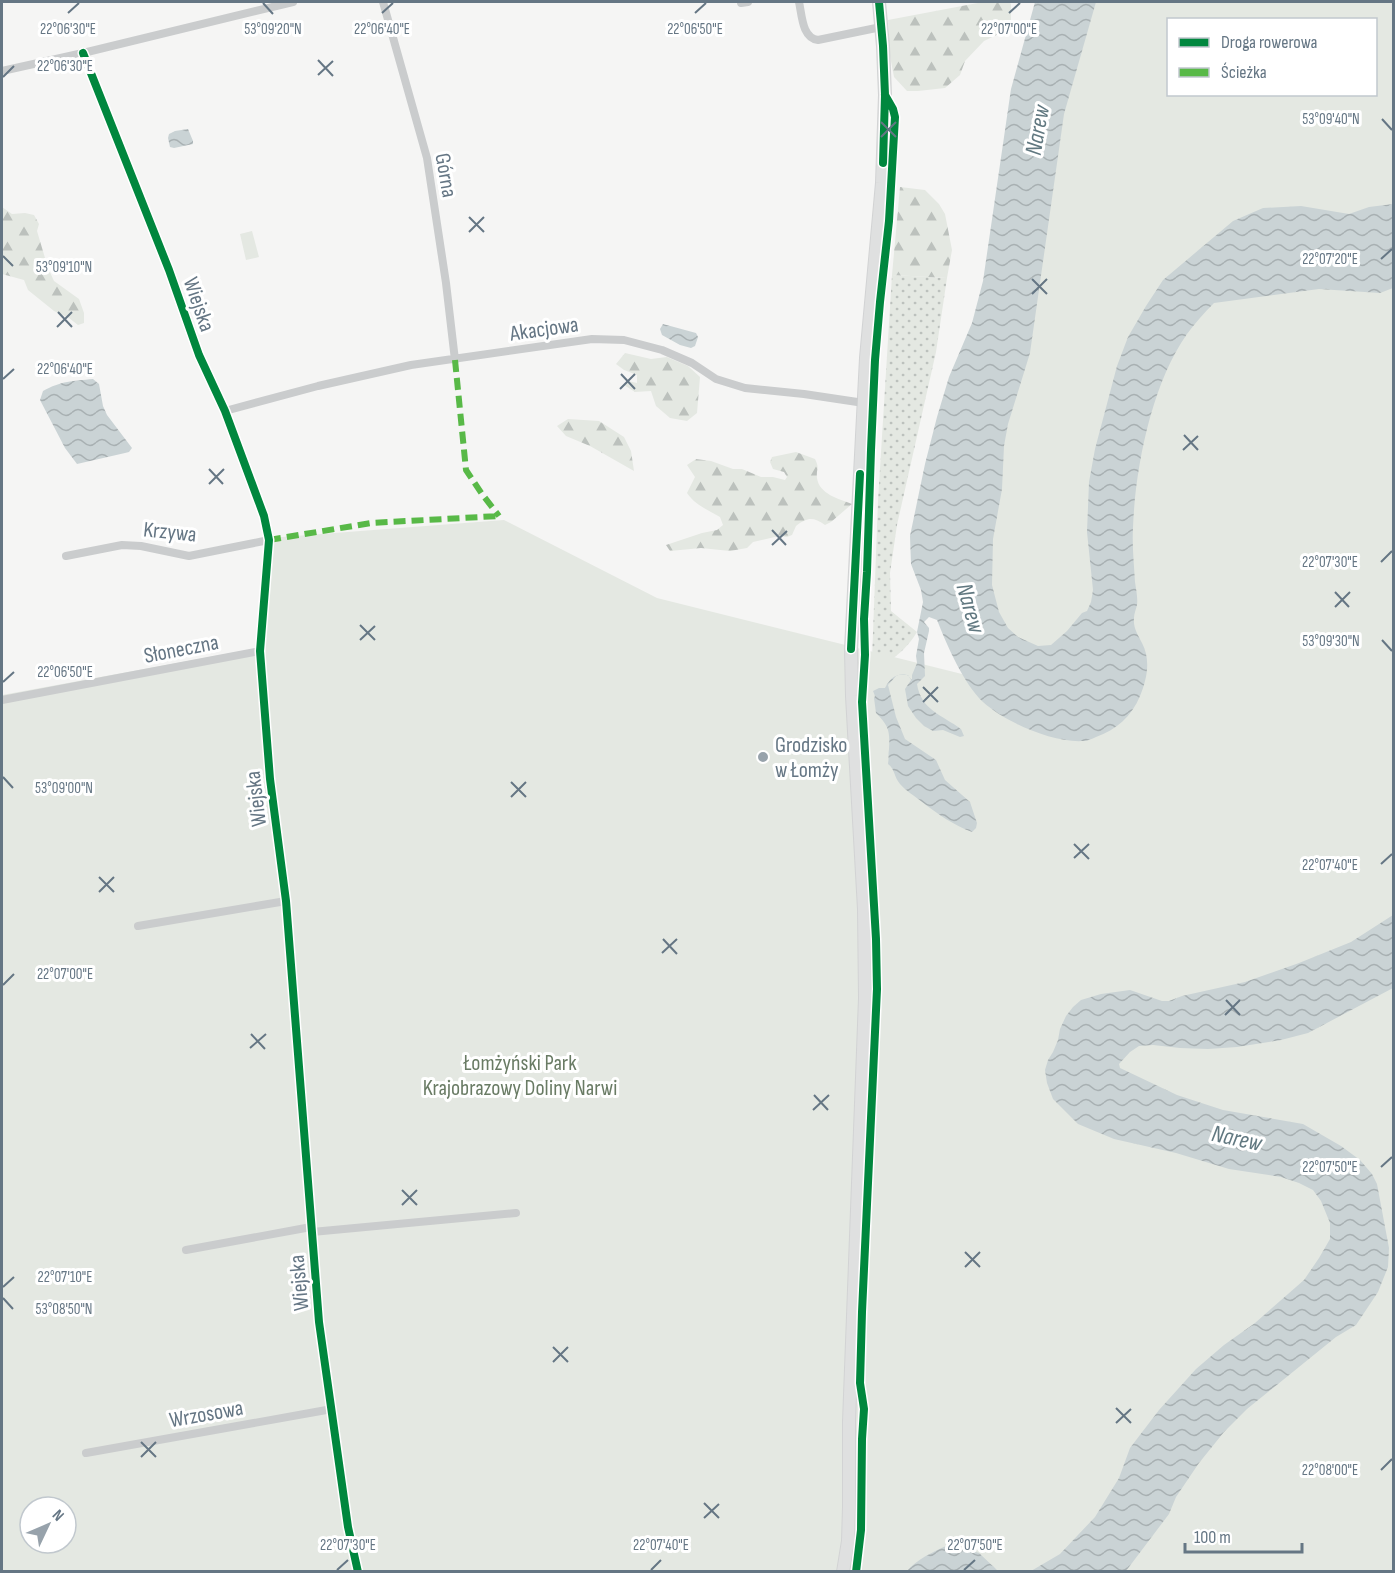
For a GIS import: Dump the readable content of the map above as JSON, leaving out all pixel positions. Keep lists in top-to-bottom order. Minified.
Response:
{"streets":{"street":["Górna","Wiejska","Akacjowa","Krzywa","Słoneczna","Wrzosowa"]},"crossings":[["Górna","Akacjowa"],["Wiejska","Akacjowa"],["Wiejska","Krzywa"],["Wiejska","Słoneczna"],["Wiejska","Wrzosowa"]],"water":["Narew"],"parks":["Łomżyński Park Krajobrazowy Doliny Narwi"],"places":["Grodzisko w Łomży"],"legend":["Droga rowerowa","Ścieżka"],"scale_bar":"100 m","north":"top right","coordinates":["22°06'30\"E","22°06'40\"E","22°06'50\"E","22°07'00\"E","53°09'20\"N","53°09'40\"N","22°07'20\"E","53°09'10\"N","22°07'30\"E","53°09'30\"N","53°09'00\"N","22°07'40\"E","22°07'50\"E","22°07'10\"E","53°08'50\"N","22°08'00\"E"]}
